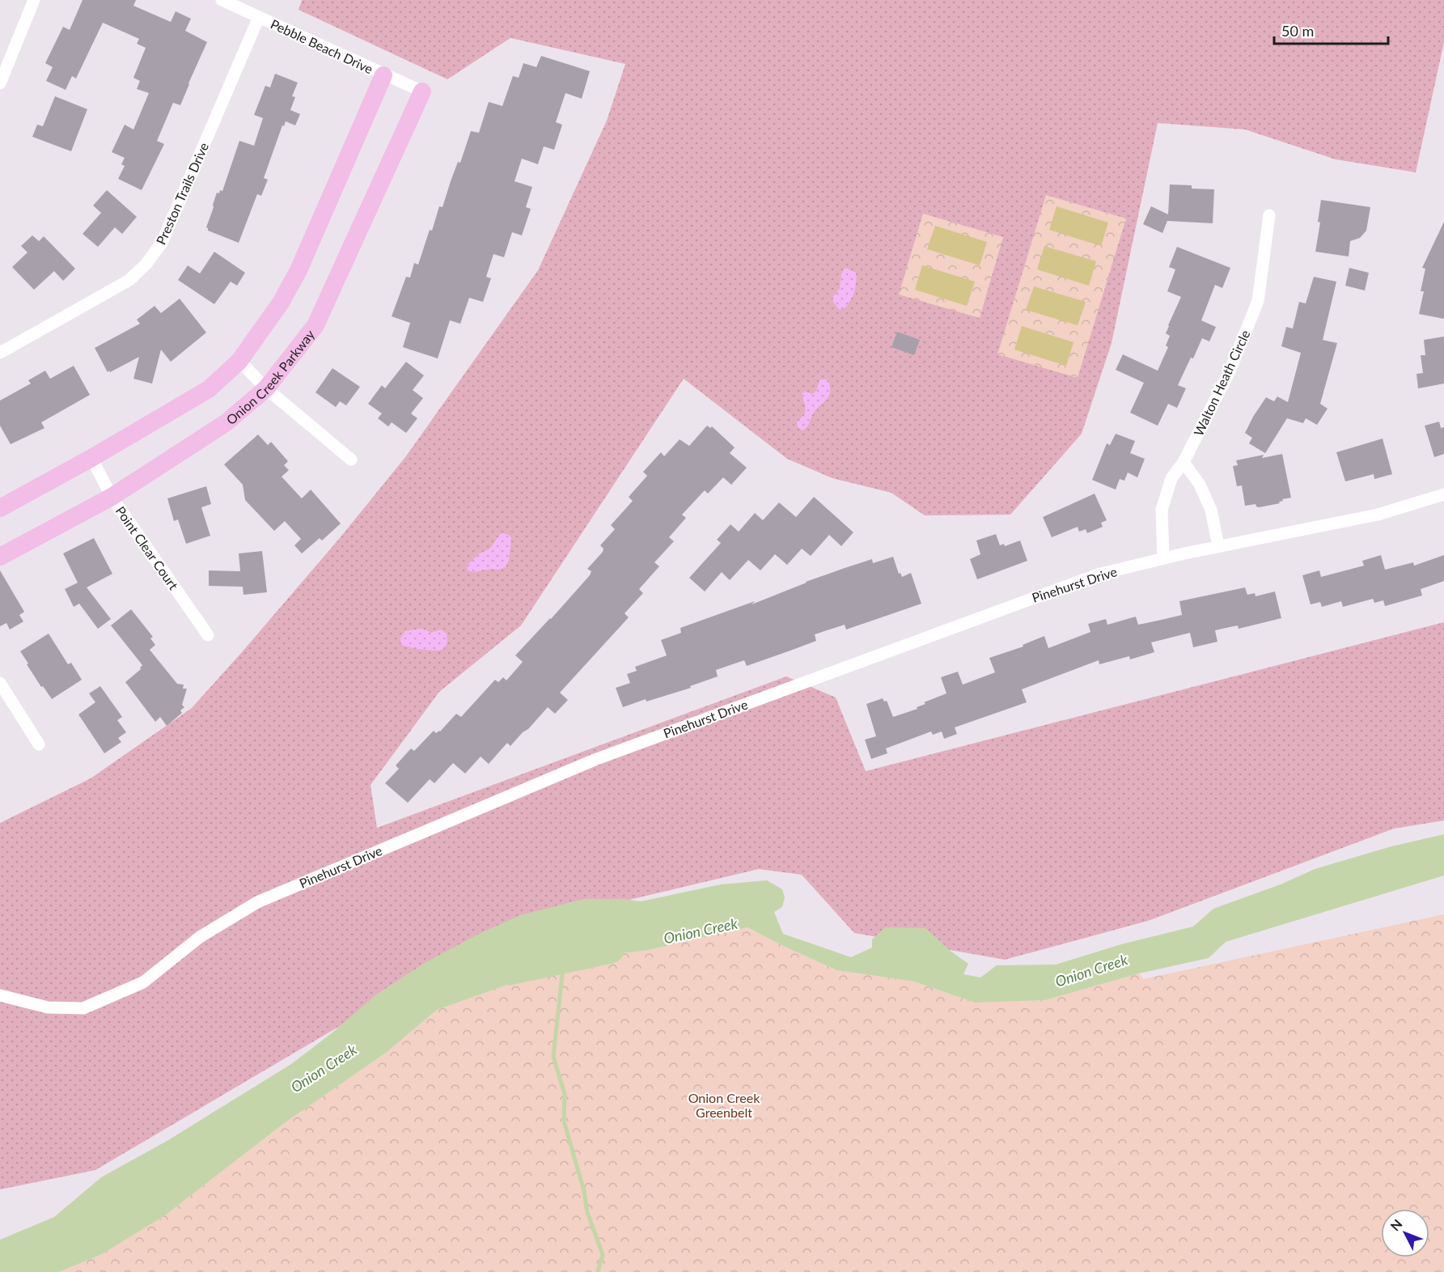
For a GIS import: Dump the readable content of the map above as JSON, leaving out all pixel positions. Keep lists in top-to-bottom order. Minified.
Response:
{"streets":{"street":["Pebble Beach Drive","Preston Trails Drive","Onion Creek Parkway","Walton Heath Circle","Point Clear Court","Pinehurst Drive"]},"crossings":[["Pebble Beach Drive","Preston Trails Drive"],["Pebble Beach Drive","Onion Creek Parkway"],["Onion Creek Parkway","Point Clear Court"],["Walton Heath Circle","Pinehurst Drive"]],"water":["Onion Creek"],"parks":["Onion Creek Greenbelt"],"scale_bar":"50 m","north":"top left"}
